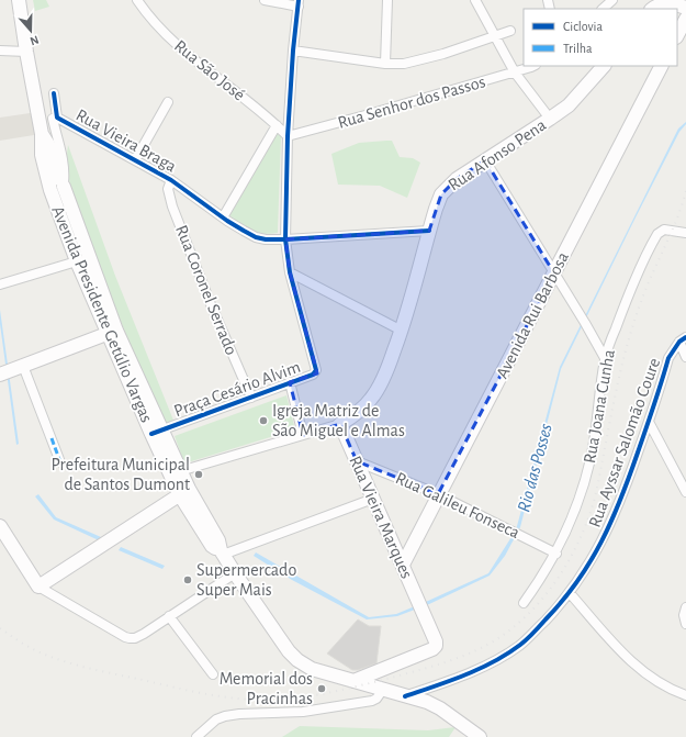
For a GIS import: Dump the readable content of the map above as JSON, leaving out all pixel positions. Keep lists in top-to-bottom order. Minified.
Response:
{"streets":{"main road":["Rua Afonso Pena","Avenida Presidente Getúlio Vargas","Avenida Rui Barbosa","Rua Vieira Marques"],"street":["Rua São José","Rua Senhor dos Passos","Rua Vieira Braga","Rua Coronel Serrado","Praça Cesário Alvim","Rua Joana Cunha","Rua Ayssar Salomão Coure","Rua Galileu Fonseca"]},"crossings":[["Rua São José","Rua Senhor dos Passos"],["Rua Vieira Braga","Rua Afonso Pena"],["Rua Vieira Braga","Rua Coronel Serrado"],["Rua Afonso Pena","Rua Vieira Marques"],["Rua Coronel Serrado","Praça Cesário Alvim"],["Avenida Presidente Getúlio Vargas","Praça Cesário Alvim"],["Avenida Presidente Getúlio Vargas","Rua Ayssar Salomão Coure"],["Avenida Presidente Getúlio Vargas","Rua Vieira Marques"],["Avenida Rui Barbosa","Rua Galileu Fonseca"],["Avenida Rui Barbosa","Rua Vieira Marques"],["Rua Joana Cunha","Rua Galileu Fonseca"],["Rua Galileu Fonseca","Rua Vieira Marques"]],"water":["Rio das Posses"],"places":["Igreja Matriz de São Miguel e Almas","Prefeitura Municipal de Santos Dumont","Supermercado Super Mais","Memorial dos Pracinhas"],"legend":["Ciclovia","Trilha"],"north":"bottom"}
